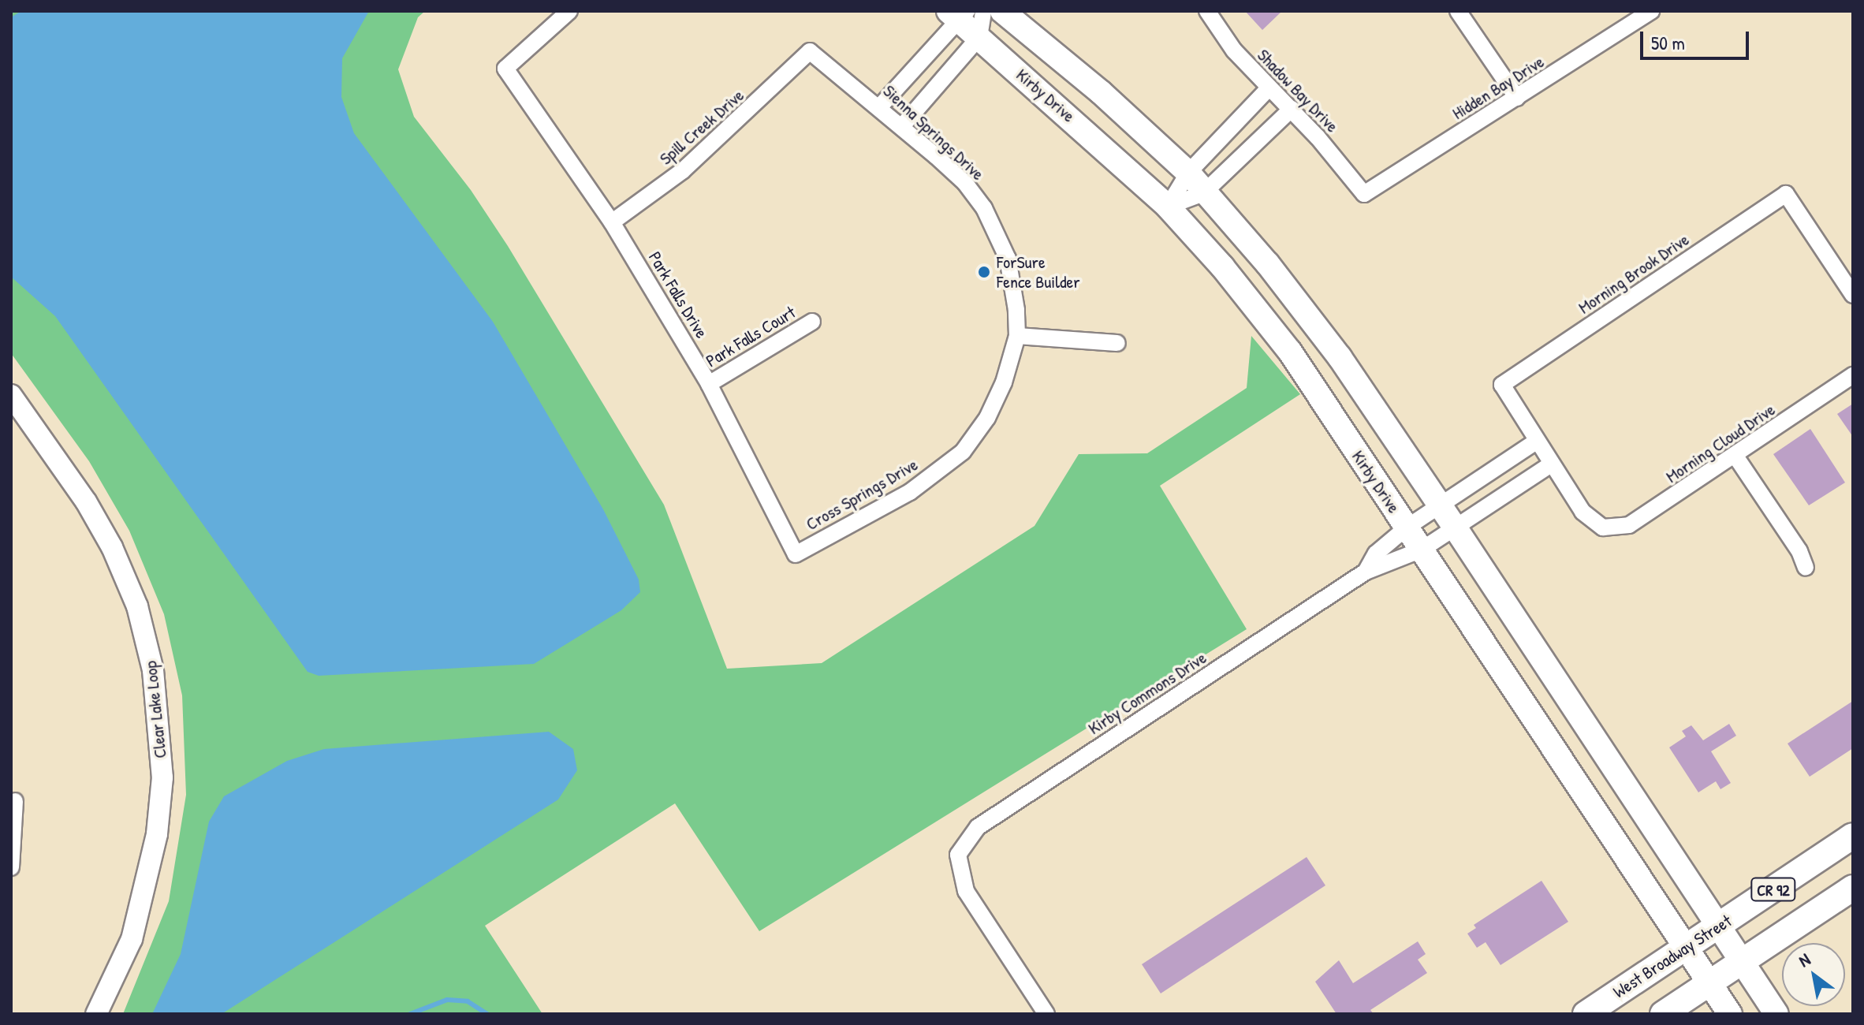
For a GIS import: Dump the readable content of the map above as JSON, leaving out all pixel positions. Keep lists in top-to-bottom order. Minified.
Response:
{"streets":{"main road":["Kirby Drive","CR 92","West Broadway Street"],"street":["Hidden Bay Drive","Shadow Bay Drive","Spill Creek Drive","Sienna Springs Drive","Morning Brook Drive","Park Falls Drive","Park Falls Court","Morning Cloud Drive","Cross Springs Drive","Kirby Commons Drive","Clear Lake Loop"]},"crossings":[["Hidden Bay Drive","Shadow Bay Drive"],["Kirby Drive","Kirby Commons Drive"],["Kirby Drive","CR 92"],["Kirby Drive","West Broadway Street"],["Spill Creek Drive","Sienna Springs Drive"],["Spill Creek Drive","Park Falls Drive"],["Sienna Springs Drive","Cross Springs Drive"],["Morning Brook Drive","Kirby Commons Drive"],["Park Falls Drive","Park Falls Court"],["Park Falls Drive","Cross Springs Drive"],["Morning Cloud Drive","Kirby Commons Drive"]],"places":["ForSure Fence Builder"],"scale_bar":"50 m","north":"top left"}
